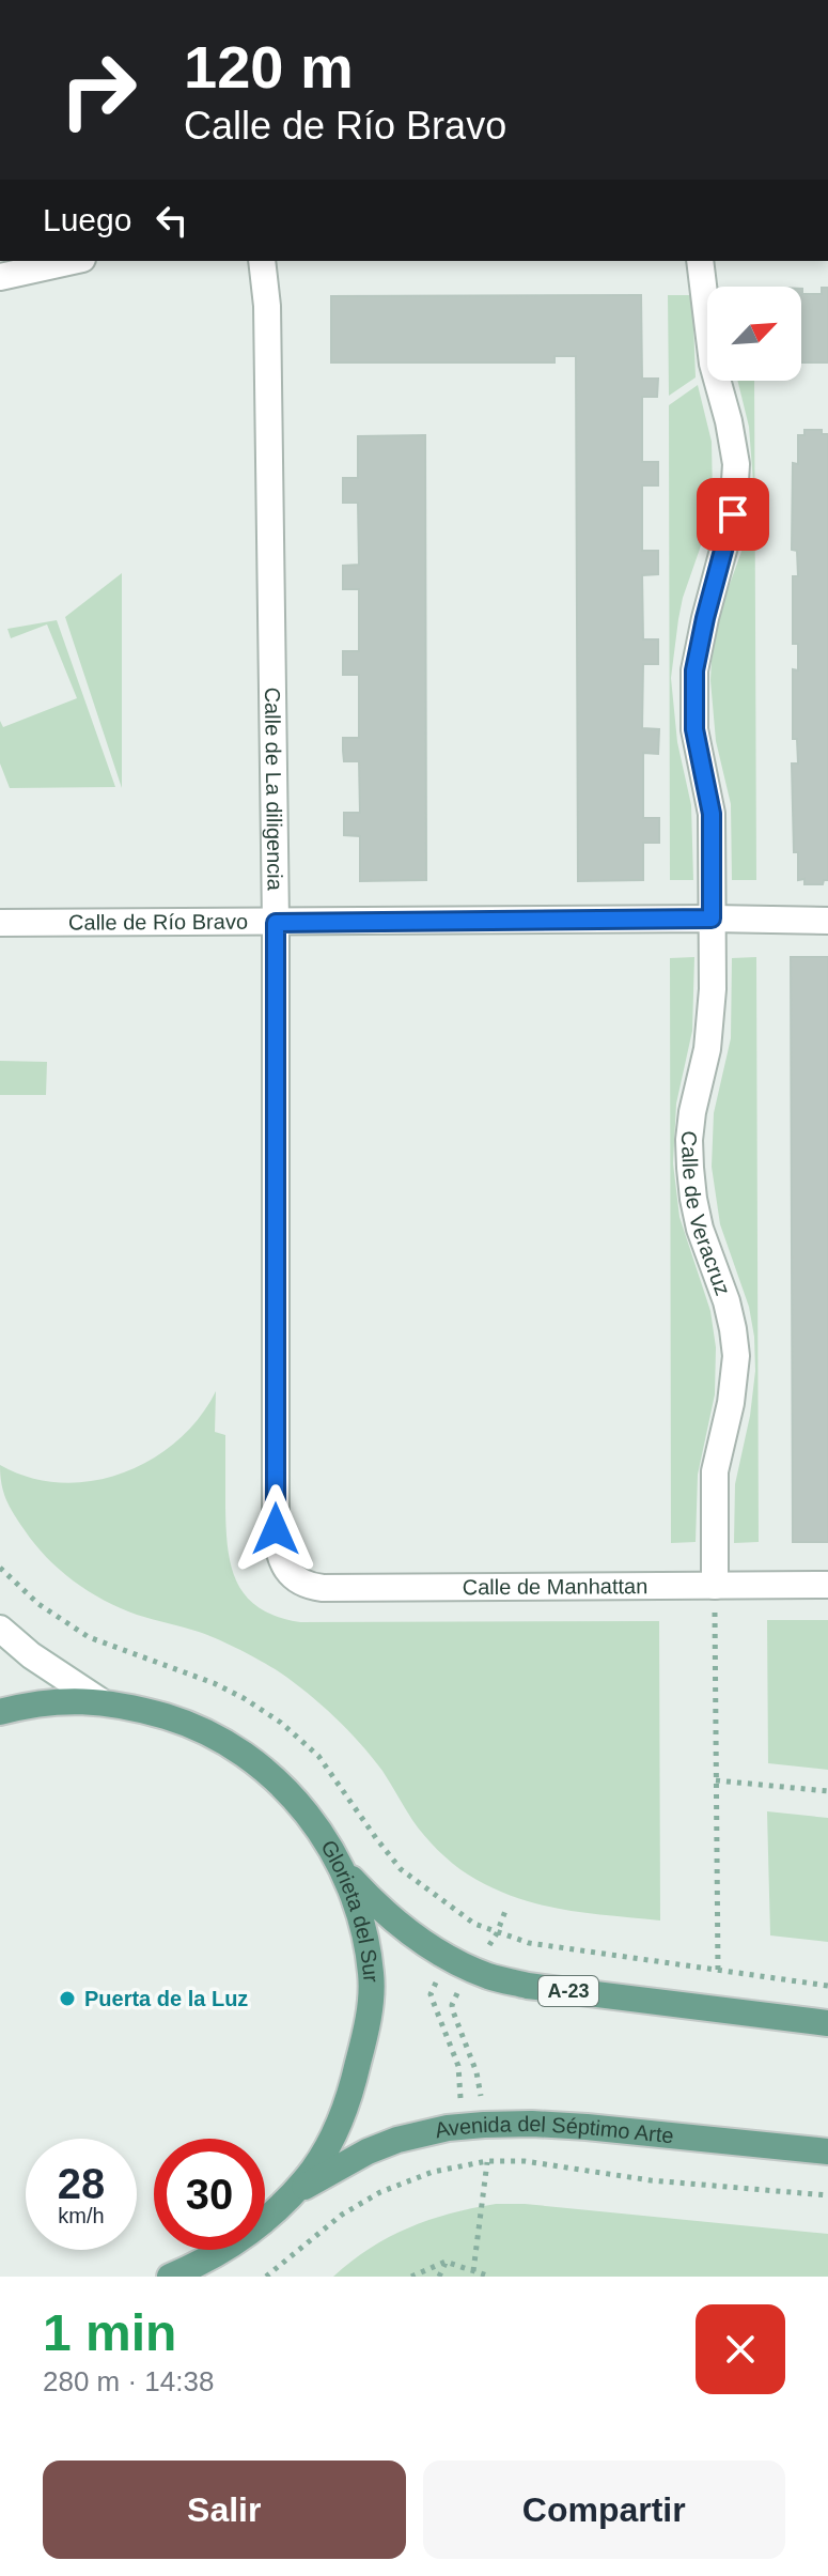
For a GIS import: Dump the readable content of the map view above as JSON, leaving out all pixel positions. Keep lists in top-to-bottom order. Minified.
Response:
{"streets":{"main road":["Glorieta del Sur","A-23","Avenida del Séptimo Arte"],"street":["Calle de La diligencia","Calle de Río Bravo","Calle de Veracruz","Calle de Manhattan"]},"crossings":[["Calle de La diligencia","Calle de Río Bravo"],["Calle de La diligencia","Calle de Manhattan"],["Calle de Río Bravo","Calle de Veracruz"],["Calle de Veracruz","Calle de Manhattan"],["Glorieta del Sur","A-23"],["Glorieta del Sur","Avenida del Séptimo Arte"]],"places":["Puerta de la Luz"],"north":"top right","page":{"turn":["120 m","Calle de Río Bravo"],"then":"Luego","speed":"28 km/h","limit":"30","heading":["1 min","280 m · 14:38"],"buttons":["Salir","Compartir"]}}
